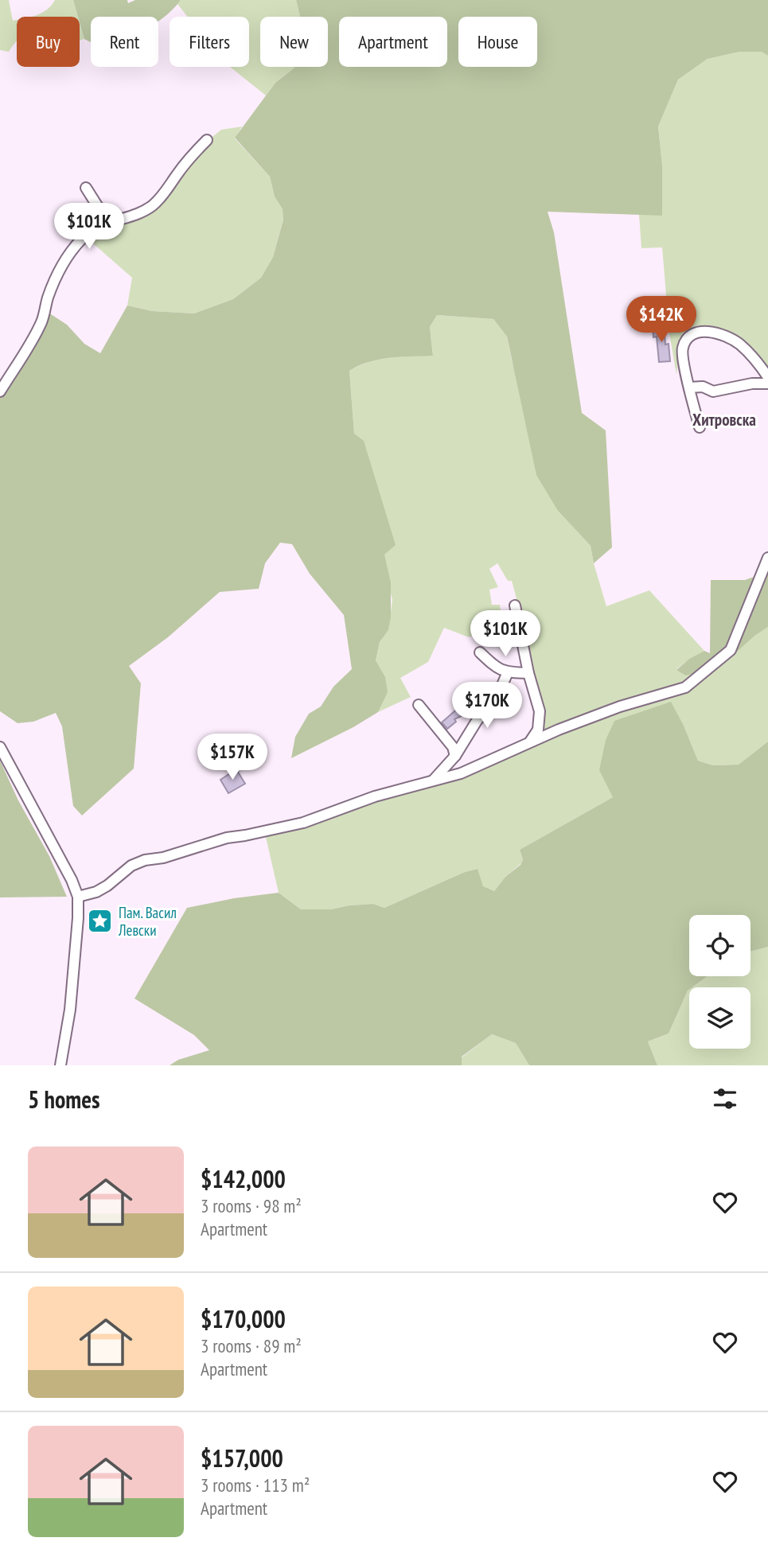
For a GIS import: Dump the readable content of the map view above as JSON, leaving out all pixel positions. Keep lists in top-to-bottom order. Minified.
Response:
{"districts":["Хитровска"],"places":{"place":["Пам. Васил Левски"]},"page":{"chip":["Buy","Rent","Filters","New","Apartment","House"],"price":["$101K","$142K","$101K","$170K","$157K"],"heading":"5 homes","list":[{"name":"$142,000","note":"3 rooms · 98 m² · Apartment"},{"name":"$170,000","note":"3 rooms · 89 m² · Apartment"},{"name":"$157,000","note":"3 rooms · 113 m² · Apartment"}]}}
